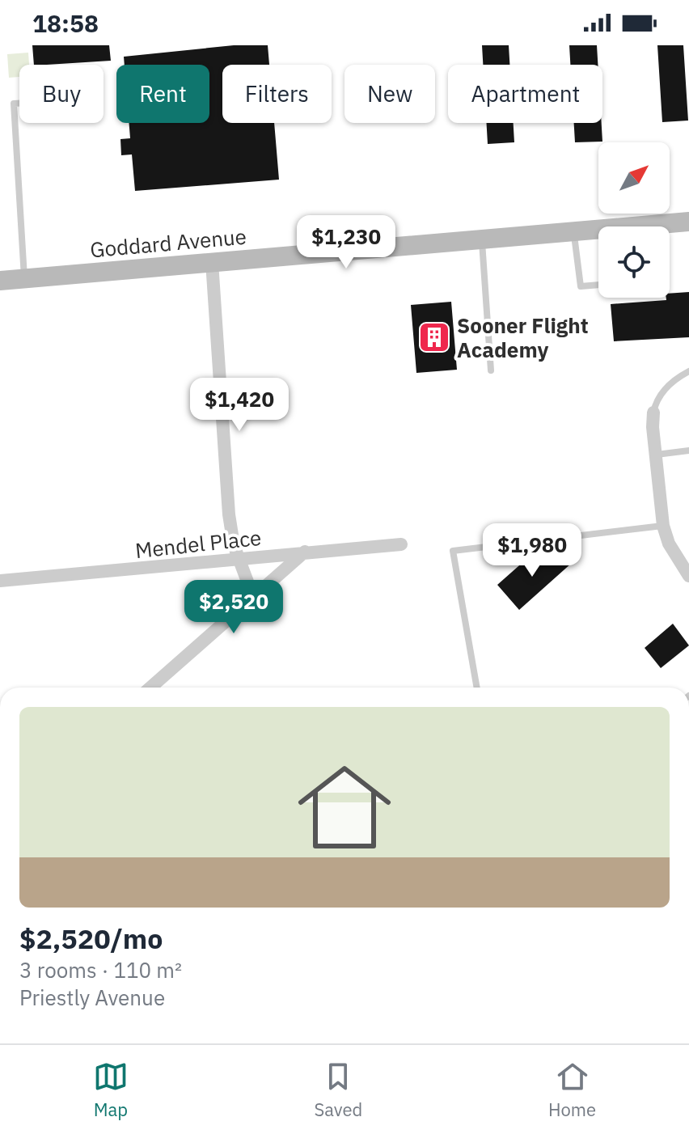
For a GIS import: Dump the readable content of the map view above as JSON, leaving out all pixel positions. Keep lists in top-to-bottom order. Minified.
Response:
{"streets":{"street":["Goddard Avenue","Mendel Place"]},"places":{"building":["Sooner Flight Academy"]},"north":"top right","page":{"status":"18:58","chip":["Buy","Rent","Filters","New","Apartment"],"price":["$1,230","$1,420","$1,980","$2,520"],"list":[{"name":"$2,520/mo","note":"3 rooms · 110 m² · Priestly Avenue"}],"tabs":["Map","Saved","Home"]}}
